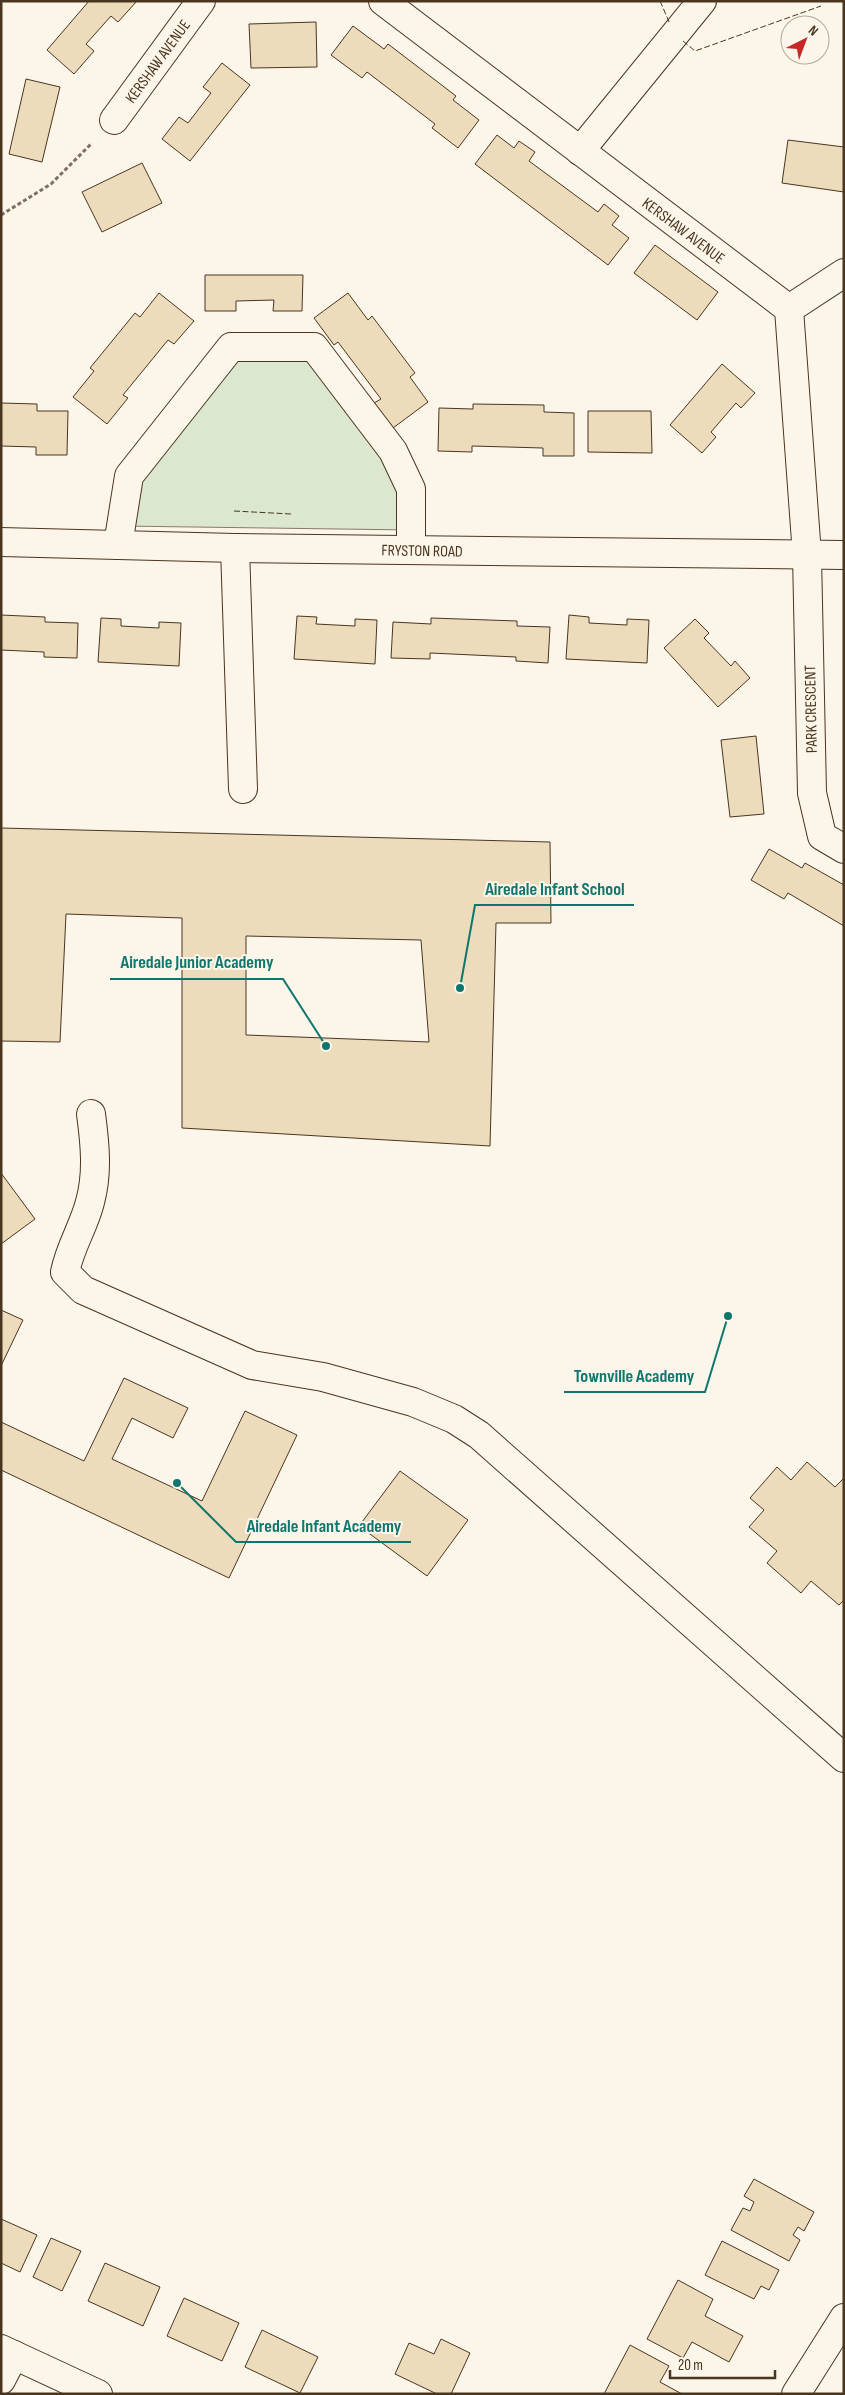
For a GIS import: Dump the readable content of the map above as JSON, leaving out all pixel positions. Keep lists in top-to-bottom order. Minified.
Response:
{"streets":{"street":["KERSHAW AVENUE","FRYSTON ROAD","PARK CRESCENT"]},"crossings":[["FRYSTON ROAD","PARK CRESCENT"]],"places":["Airedale Infant School","Airedale Junior Academy","Townville Academy","Airedale Infant Academy"],"scale_bar":"20 m","north":"top right"}
